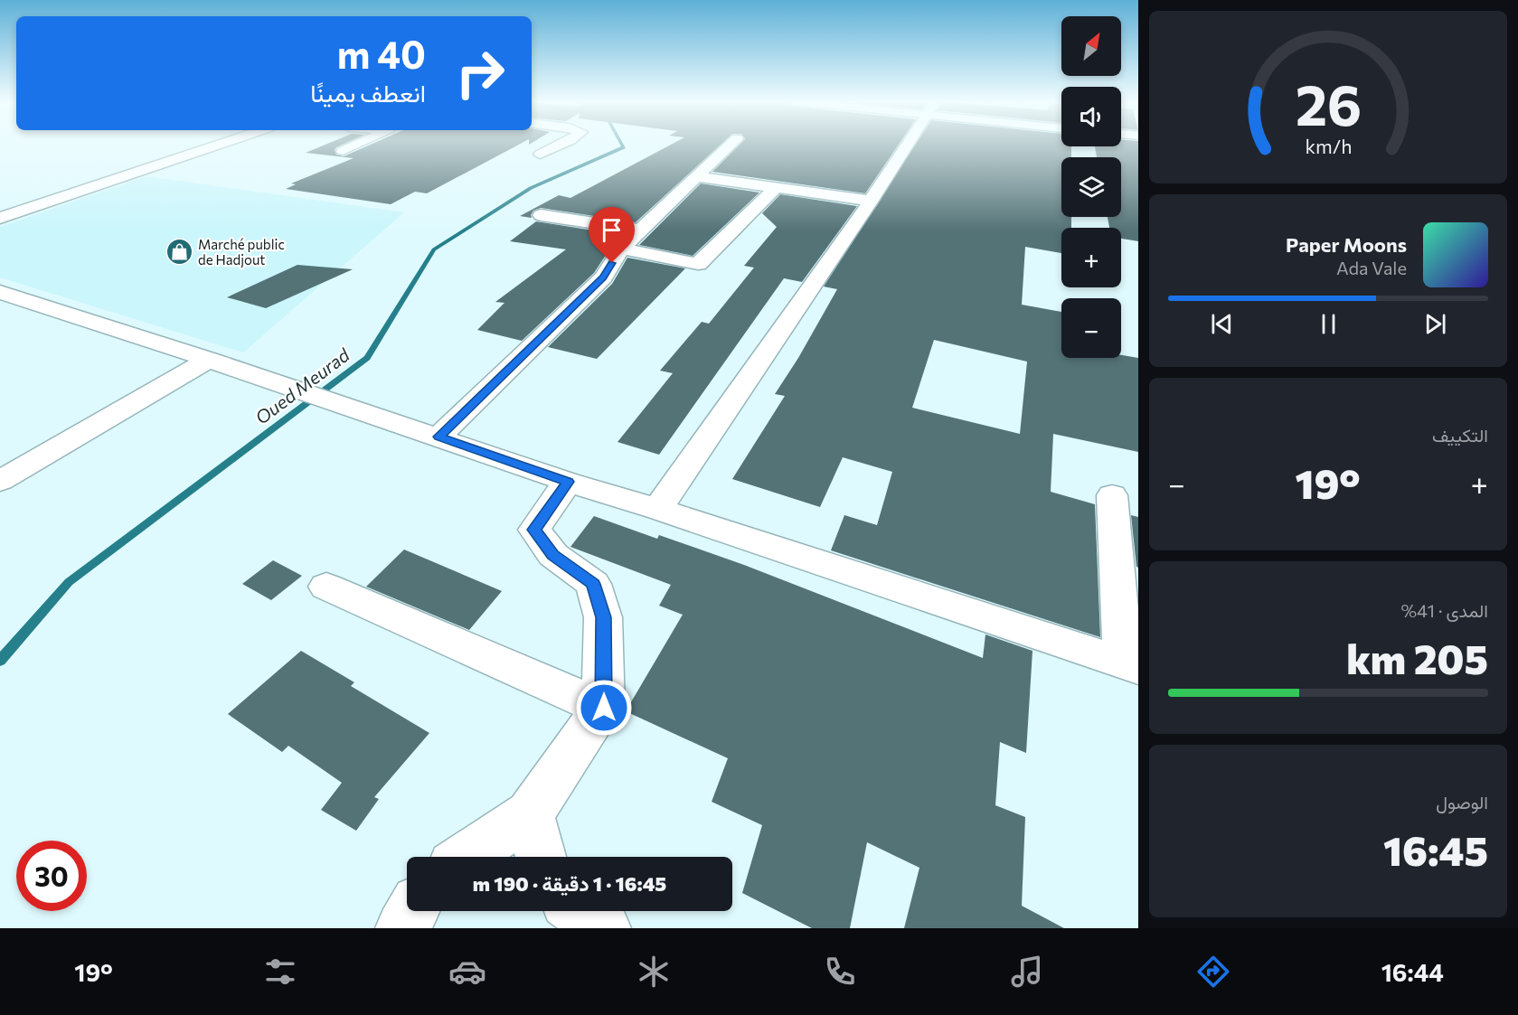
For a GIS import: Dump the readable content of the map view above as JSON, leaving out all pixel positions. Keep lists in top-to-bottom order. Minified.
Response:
{"water":["Oued Meurad"],"places":{"shop":["Marché public de Hadjout"]},"north":"top right","page":{"map_buttons":["+","−"],"turn":["40 m","انعطف يمينًا"],"song":["Paper Moons","Ada Vale"],"tile":["التكييف",["المدى · 41%","205 km"],["الوصول","16:45"]],"heat":["−","19°","+"],"limit":"30","trip":"16:45 · 1 دقيقة · 190 m","tabs":["16:44","19°"],"gauge":["26","km/h"]}}
